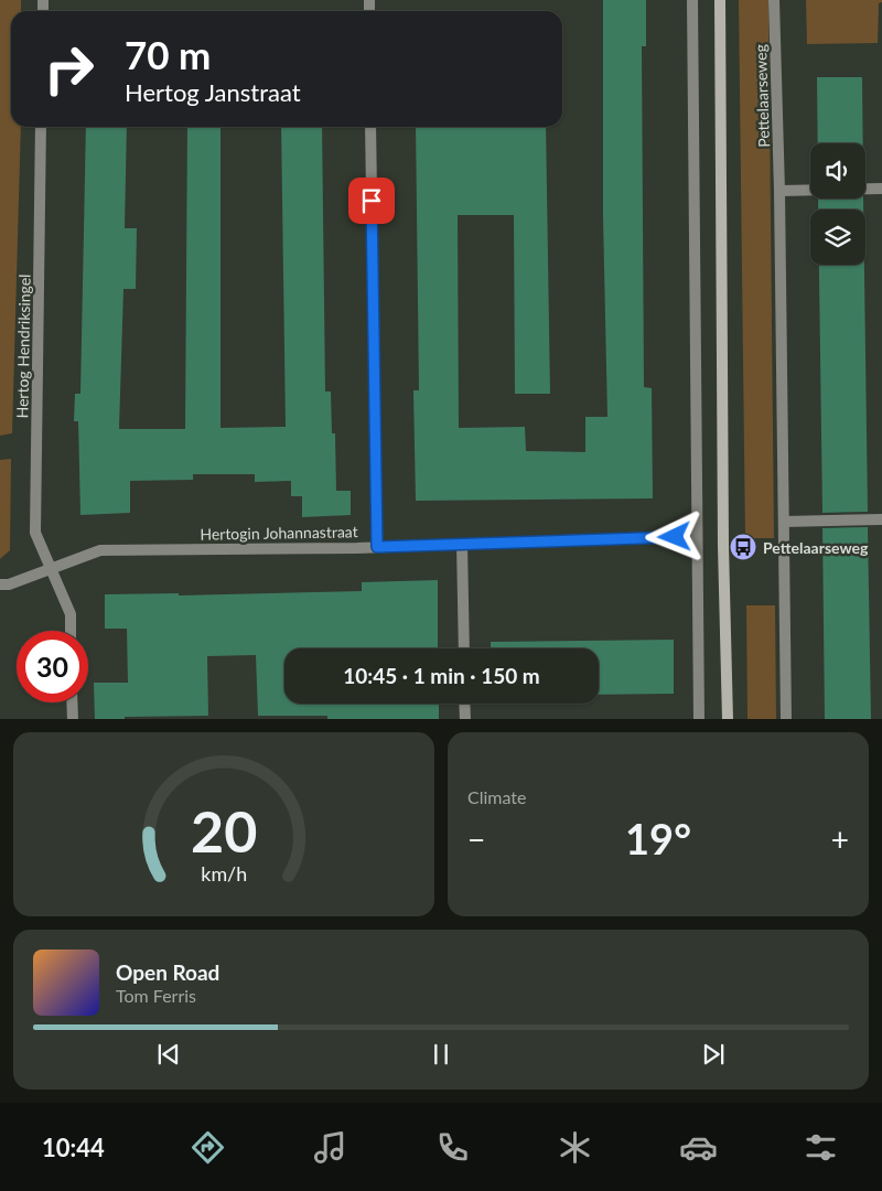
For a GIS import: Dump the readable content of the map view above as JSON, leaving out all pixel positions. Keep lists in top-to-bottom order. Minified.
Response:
{"streets":{"street":["Pettelaarseweg","Hertog Hendriksingel","Hertogin Johannastraat"]},"crossings":[["Hertog Hendriksingel","Hertogin Johannastraat"]],"places":{"bus stop":["Pettelaarseweg"]},"page":{"turn":["70 m","Hertog Janstraat"],"limit":"30","trip":"10:45 · 1 min · 150 m","tile":"Climate","heat":["−","19°","+"],"song":["Open Road","Tom Ferris"],"tabs":"10:44","gauge":["20","km/h"]}}
